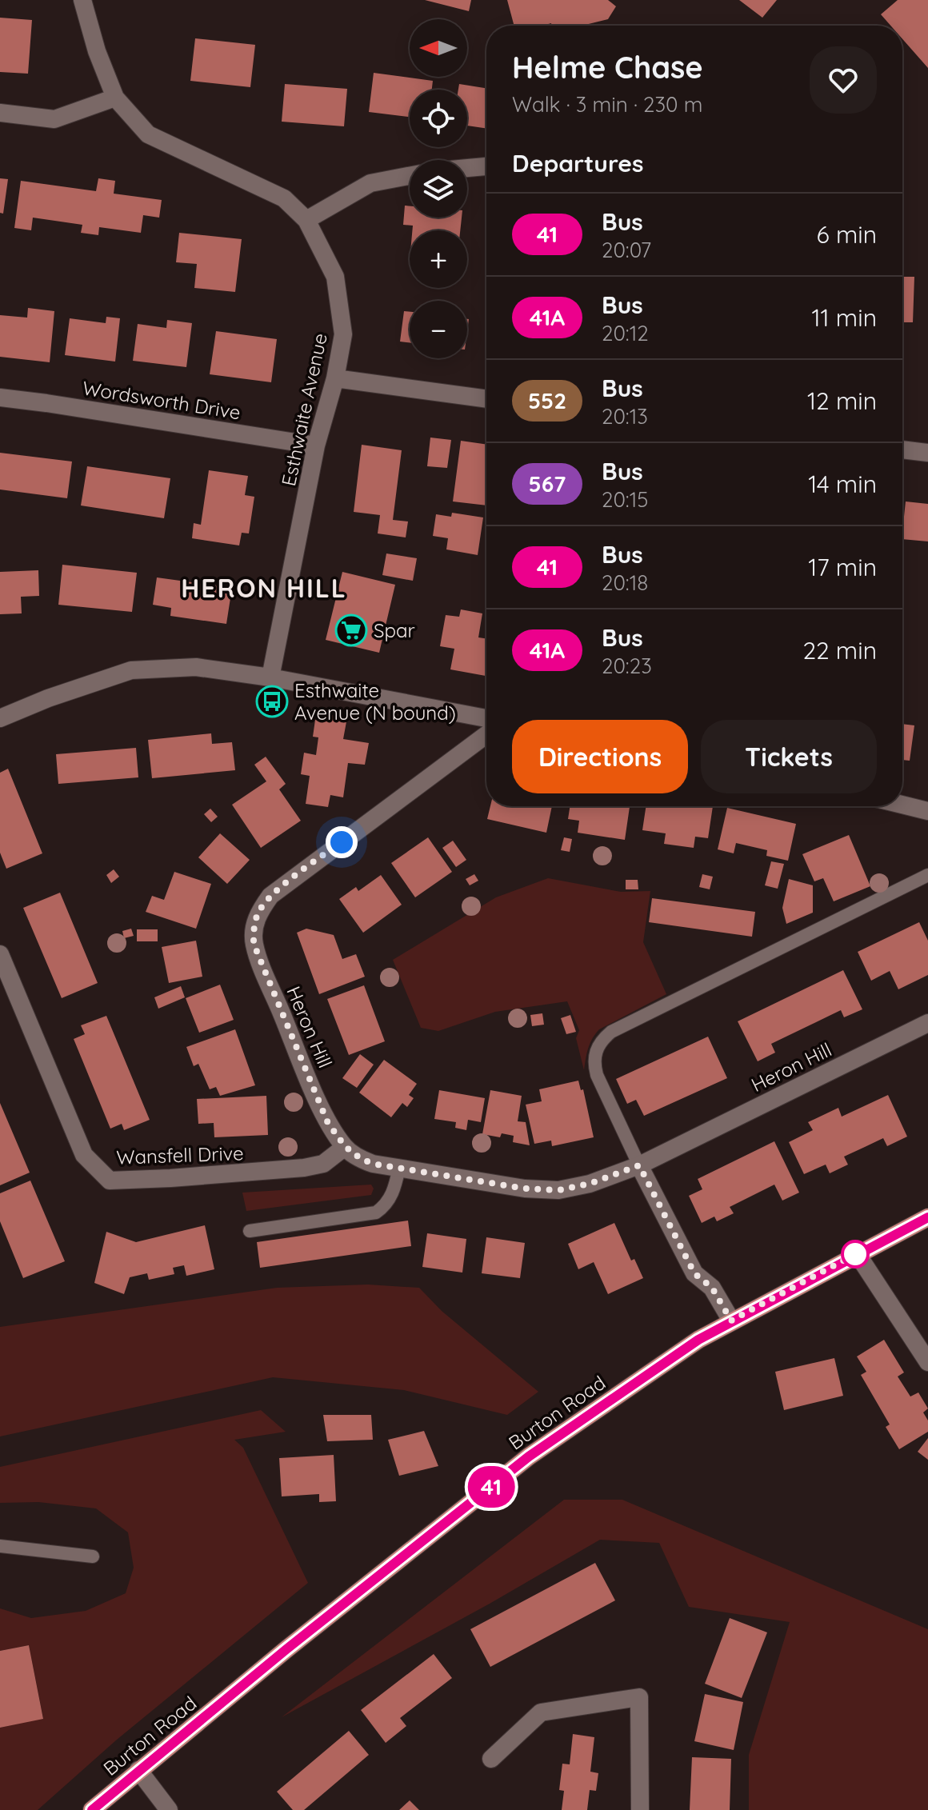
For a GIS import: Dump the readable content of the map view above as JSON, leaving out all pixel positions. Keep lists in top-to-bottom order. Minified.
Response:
{"streets":{"main road":["Burton Road"],"street":["Wordsworth Drive","Esthwaite Avenue","Heron Hill","Wansfell Drive"]},"crossings":[["Wordsworth Drive","Esthwaite Avenue"],["Heron Hill","Wansfell Drive"]],"districts":["HERON HILL"],"places":{"supermarket":["Spar"],"bus stop":["Esthwaite Avenue (N bound)"]},"lines":["bus line 41"],"north":"left","page":{"on_map":"41","map_buttons":["+","−"],"heading":[["Helme Chase","Walk · 3 min · 230 m"],"Departures"],"list":[{"mark":"41","name":"Bus","note":"20:07","value":"6 min"},{"mark":"41A","name":"Bus","note":"20:12","value":"11 min"},{"mark":"552","name":"Bus","note":"20:13","value":"12 min"},{"mark":"567","name":"Bus","note":"20:15","value":"14 min"},{"mark":"41","name":"Bus","note":"20:18","value":"17 min"},{"mark":"41A","name":"Bus","note":"20:23","value":"22 min"}],"buttons":["Directions","Tickets"]}}
